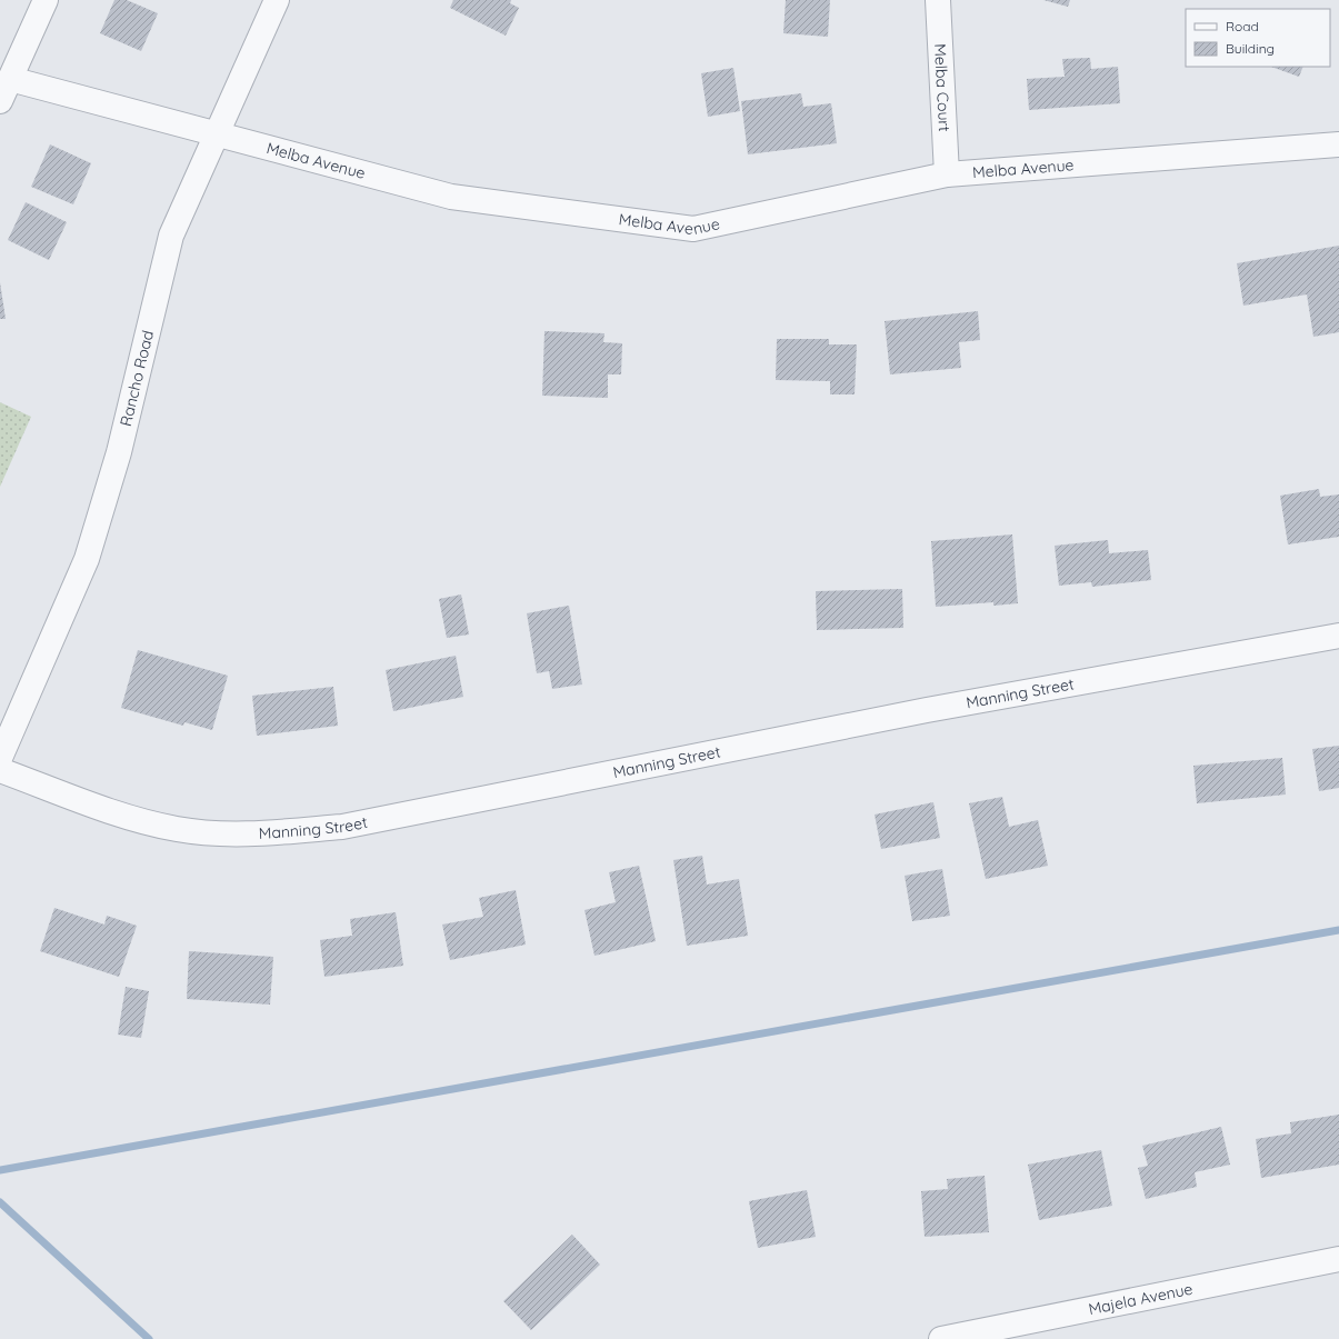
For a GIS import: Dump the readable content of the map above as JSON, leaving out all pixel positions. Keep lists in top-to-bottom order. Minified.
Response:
{"streets":{"street":["Melba Court","Melba Avenue","Rancho Road","Manning Street","Majela Avenue"]},"crossings":[["Melba Court","Melba Avenue"],["Melba Avenue","Rancho Road"]],"legend":["Road","Building"]}
